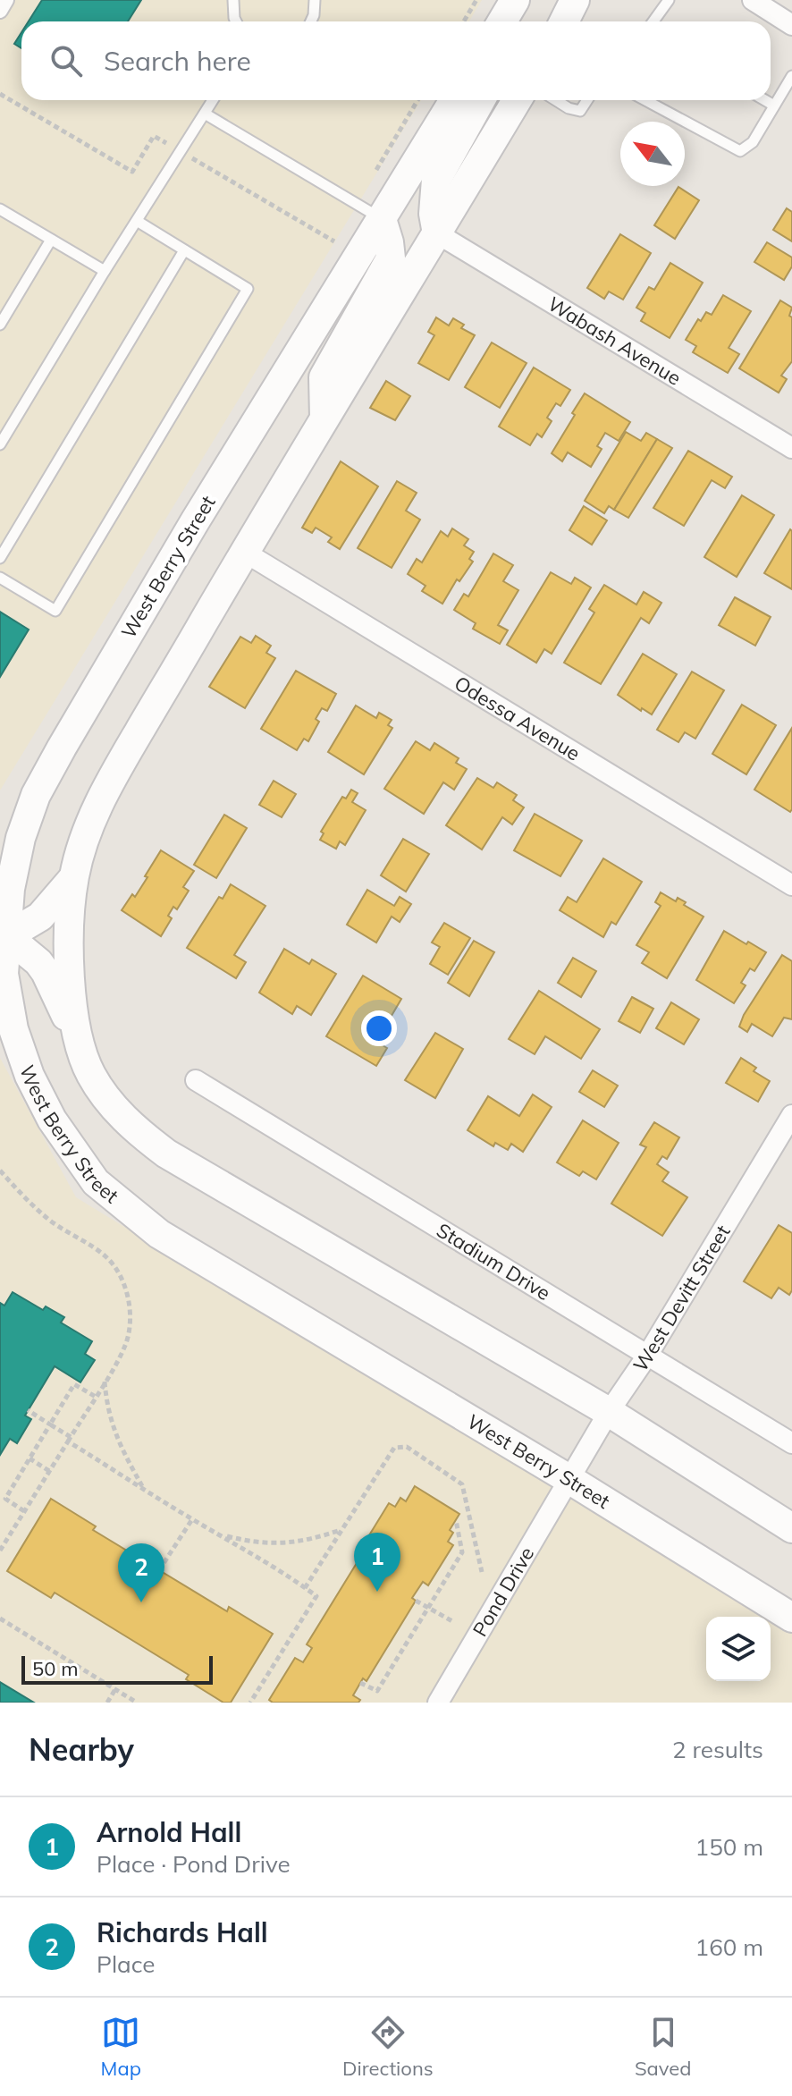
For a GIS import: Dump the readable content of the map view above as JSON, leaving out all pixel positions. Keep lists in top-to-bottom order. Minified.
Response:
{"streets":{"main road":["West Berry Street"],"street":["Wabash Avenue","Odessa Avenue","Stadium Drive","West Devitt Street","Pond Drive"]},"crossings":[["West Berry Street","West Devitt Street"],["West Berry Street","Pond Drive"],["Stadium Drive","West Devitt Street"],["West Devitt Street","Pond Drive"]],"scale_bar":"50 m","north":"top left","page":{"search":"Search here","pins":["1","2"],"scale":"50 m","heading":["Nearby","2 results"],"list":[{"mark":"1","name":"Arnold Hall","note":"Place · Pond Drive","value":"150 m"},{"mark":"2","name":"Richards Hall","note":"Place","value":"160 m"}],"nav":["Map","Directions","Saved"]}}
